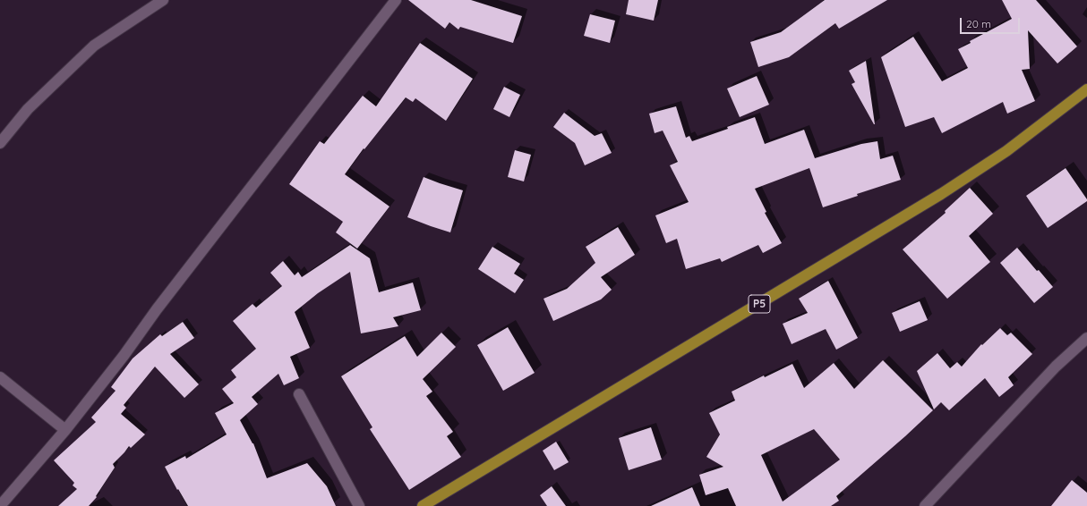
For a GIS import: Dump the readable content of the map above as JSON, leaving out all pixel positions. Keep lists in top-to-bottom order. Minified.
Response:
{"streets":{"main road":["P5"]},"scale_bar":"20 m"}
